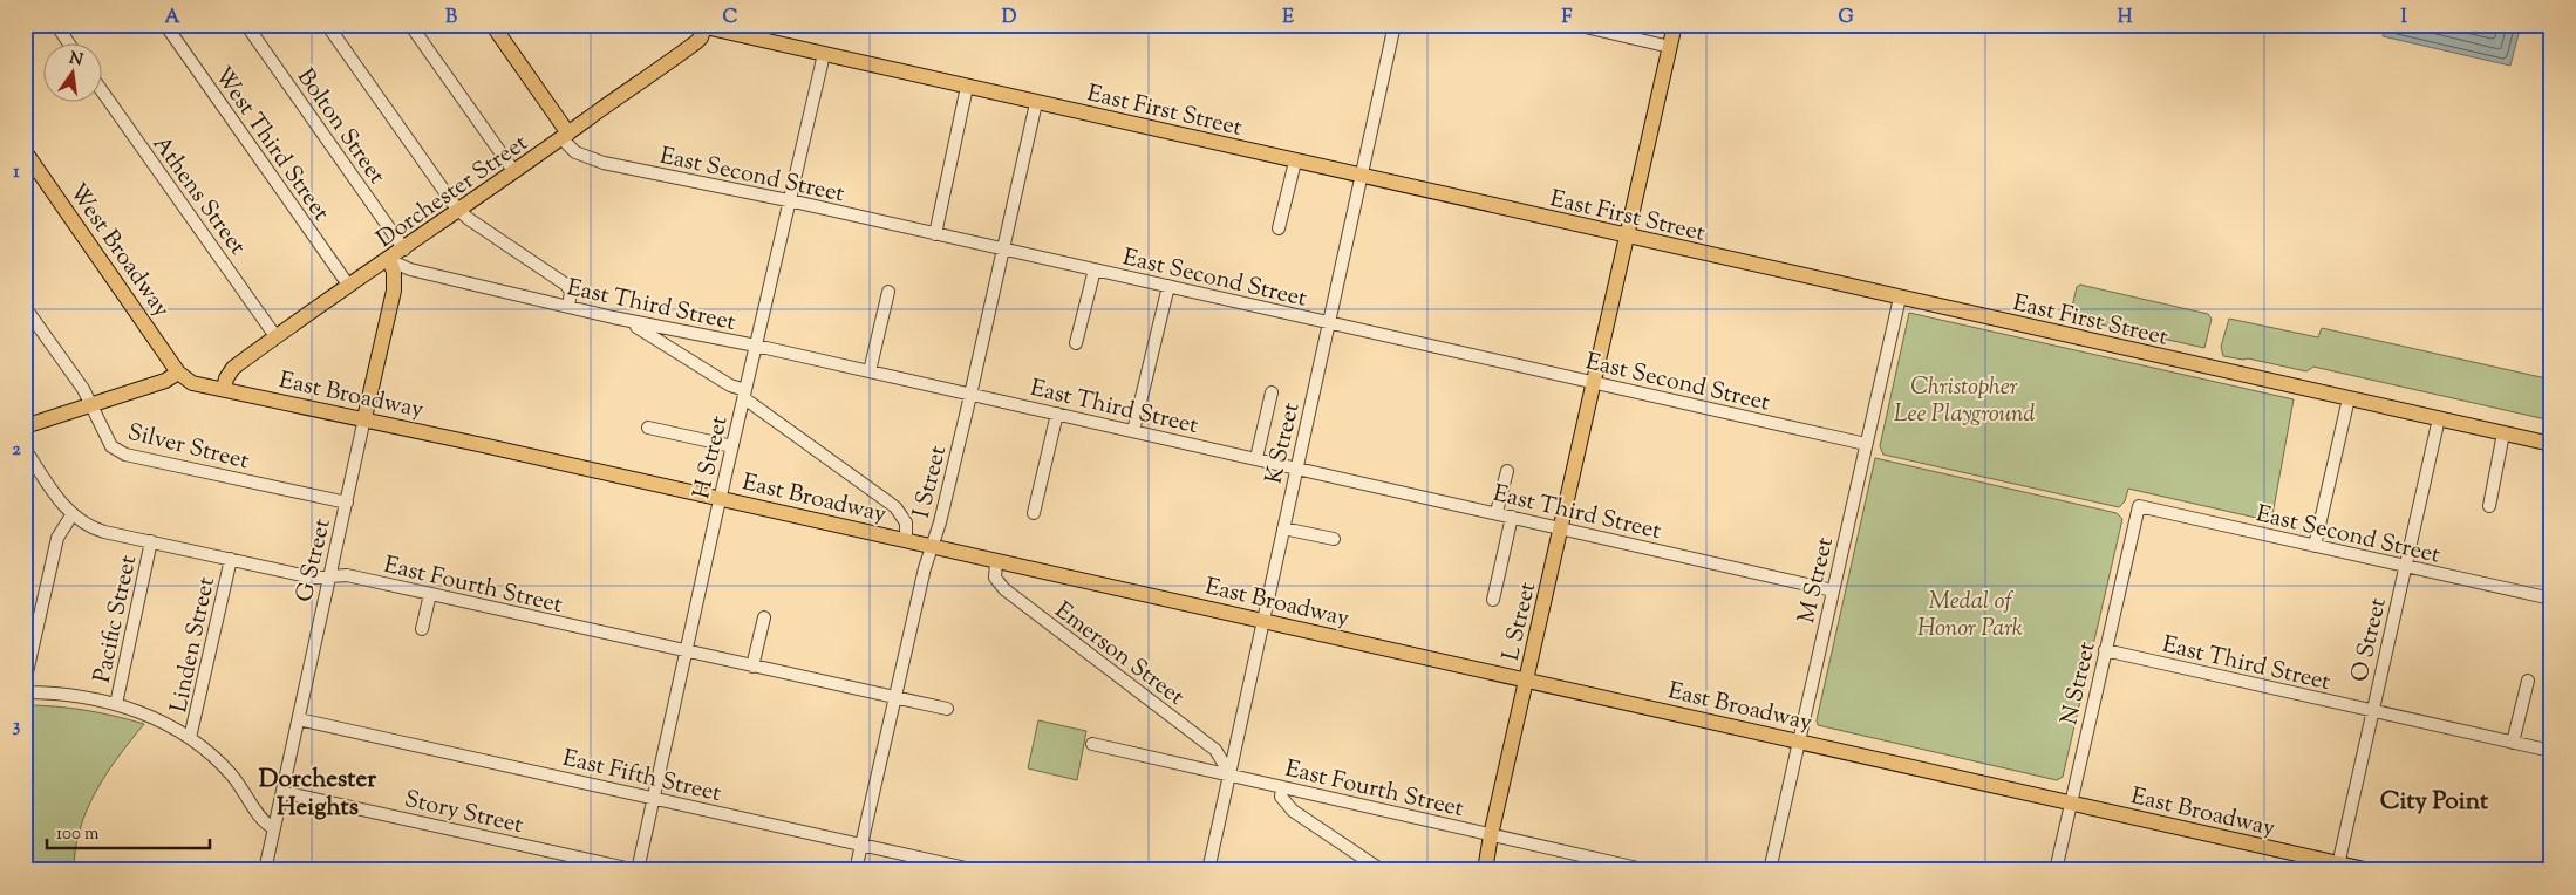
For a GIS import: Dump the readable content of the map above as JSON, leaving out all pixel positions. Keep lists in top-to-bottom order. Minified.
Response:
{"streets":{"main road":["East First Street","Dorchester Street","West Broadway","East Broadway","G Street","L Street"],"street":["Bolton Street","West Third Street","East Second Street","Athens Street","East Third Street","K Street","Silver Street","H Street","I Street","M Street","East Fourth Street","Pacific Street","O Street","Linden Street","Emerson Street","N Street","East Fifth Street","Story Street"]},"crossings":[["East First Street","Dorchester Street"],["East First Street","K Street"],["East First Street","H Street"],["East First Street","I Street"],["East First Street","M Street"],["East First Street","L Street"],["East First Street","O Street"],["Bolton Street","Dorchester Street"],["West Third Street","Dorchester Street"],["East Second Street","Dorchester Street"],["East Second Street","K Street"],["East Second Street","H Street"],["East Second Street","I Street"],["East Second Street","M Street"],["East Second Street","L Street"],["East Second Street","O Street"],["East Second Street","N Street"],["Dorchester Street","Athens Street"],["Dorchester Street","East Third Street"],["Dorchester Street","East Broadway"],["Dorchester Street","G Street"],["West Broadway","East Broadway"],["East Third Street","K Street"],["East Third Street","H Street"],["East Third Street","I Street"],["East Third Street","G Street"],["East Third Street","M Street"],["East Third Street","L Street"],["East Third Street","O Street"],["East Third Street","N Street"],["East Broadway","K Street"],["East Broadway","H Street"],["East Broadway","I Street"],["East Broadway","G Street"],["East Broadway","M Street"],["East Broadway","L Street"],["East Broadway","O Street"],["East Broadway","Emerson Street"],["East Broadway","N Street"],["K Street","East Fourth Street"],["K Street","Emerson Street"],["Silver Street","G Street"],["H Street","East Fourth Street"],["H Street","East Fifth Street"],["H Street","Story Street"],["I Street","East Fourth Street"],["I Street","East Fifth Street"],["G Street","East Fourth Street"],["G Street","East Fifth Street"],["G Street","Story Street"],["East Fourth Street","Pacific Street"],["East Fourth Street","L Street"],["East Fourth Street","Linden Street"],["East Fourth Street","Emerson Street"]],"districts":["Dorchester Heights","City Point"],"parks":["Christopher Lee Playground","Medal of Honor Park"],"scale_bar":"100 m","north":"top","grid":{"columns":["A","B","C","D","E","F","G","H","I"],"rows":["1","2","3"]}}
